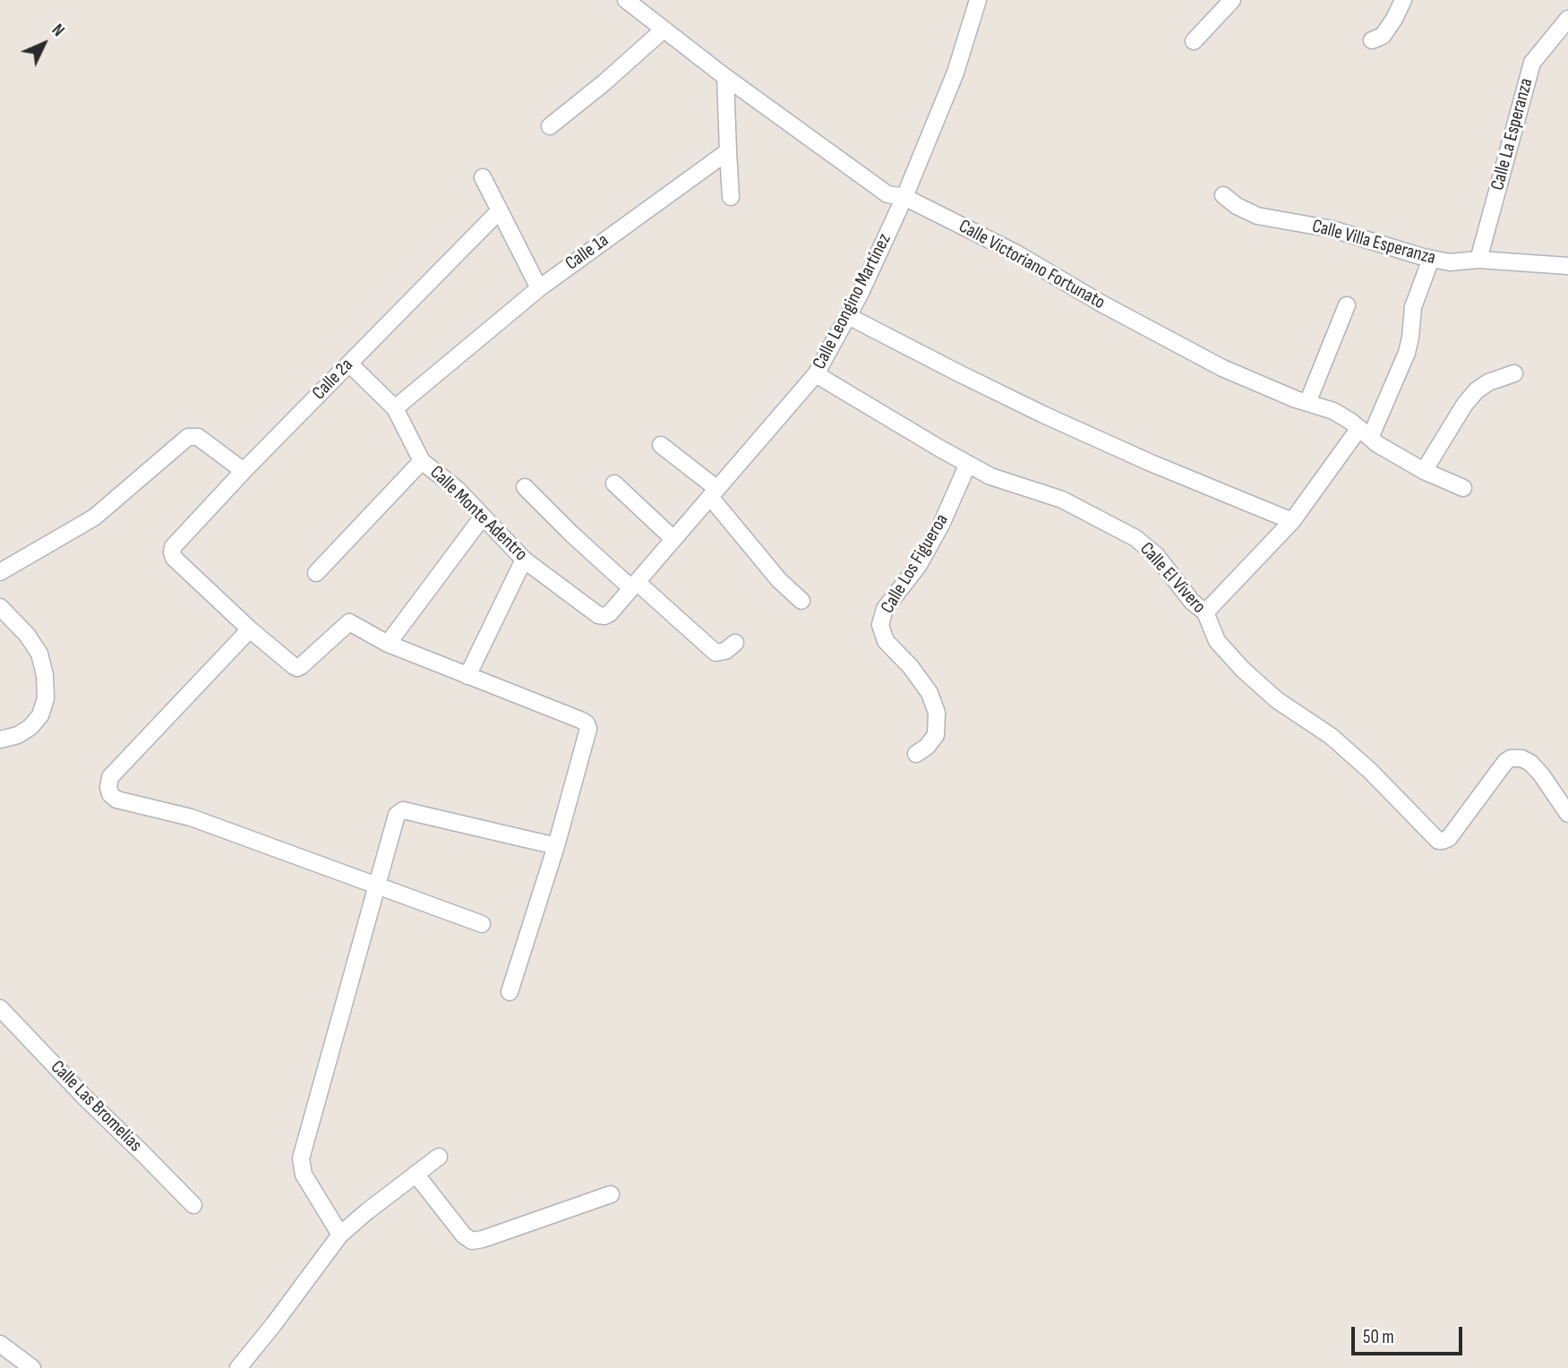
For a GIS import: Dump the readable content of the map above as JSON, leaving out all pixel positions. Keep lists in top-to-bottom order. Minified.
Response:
{"streets":{"street":["Calle La Esperanza","Calle Villa Esperanza","Calle 1a","Calle Victoriano Fortunato","Calle Leongino Martínez","Calle 2a","Calle Monte Adentro","Calle Los Figueroa","Calle El Vivero","Calle Las Bromelias"]},"crossings":[["Calle La Esperanza","Calle Villa Esperanza"],["Calle 1a","Calle Monte Adentro"],["Calle Victoriano Fortunato","Calle Leongino Martínez"],["Calle Leongino Martínez","Calle Monte Adentro"],["Calle Leongino Martínez","Calle El Vivero"],["Calle 2a","Calle Monte Adentro"],["Calle Los Figueroa","Calle El Vivero"]],"scale_bar":"50 m","north":"top right"}
